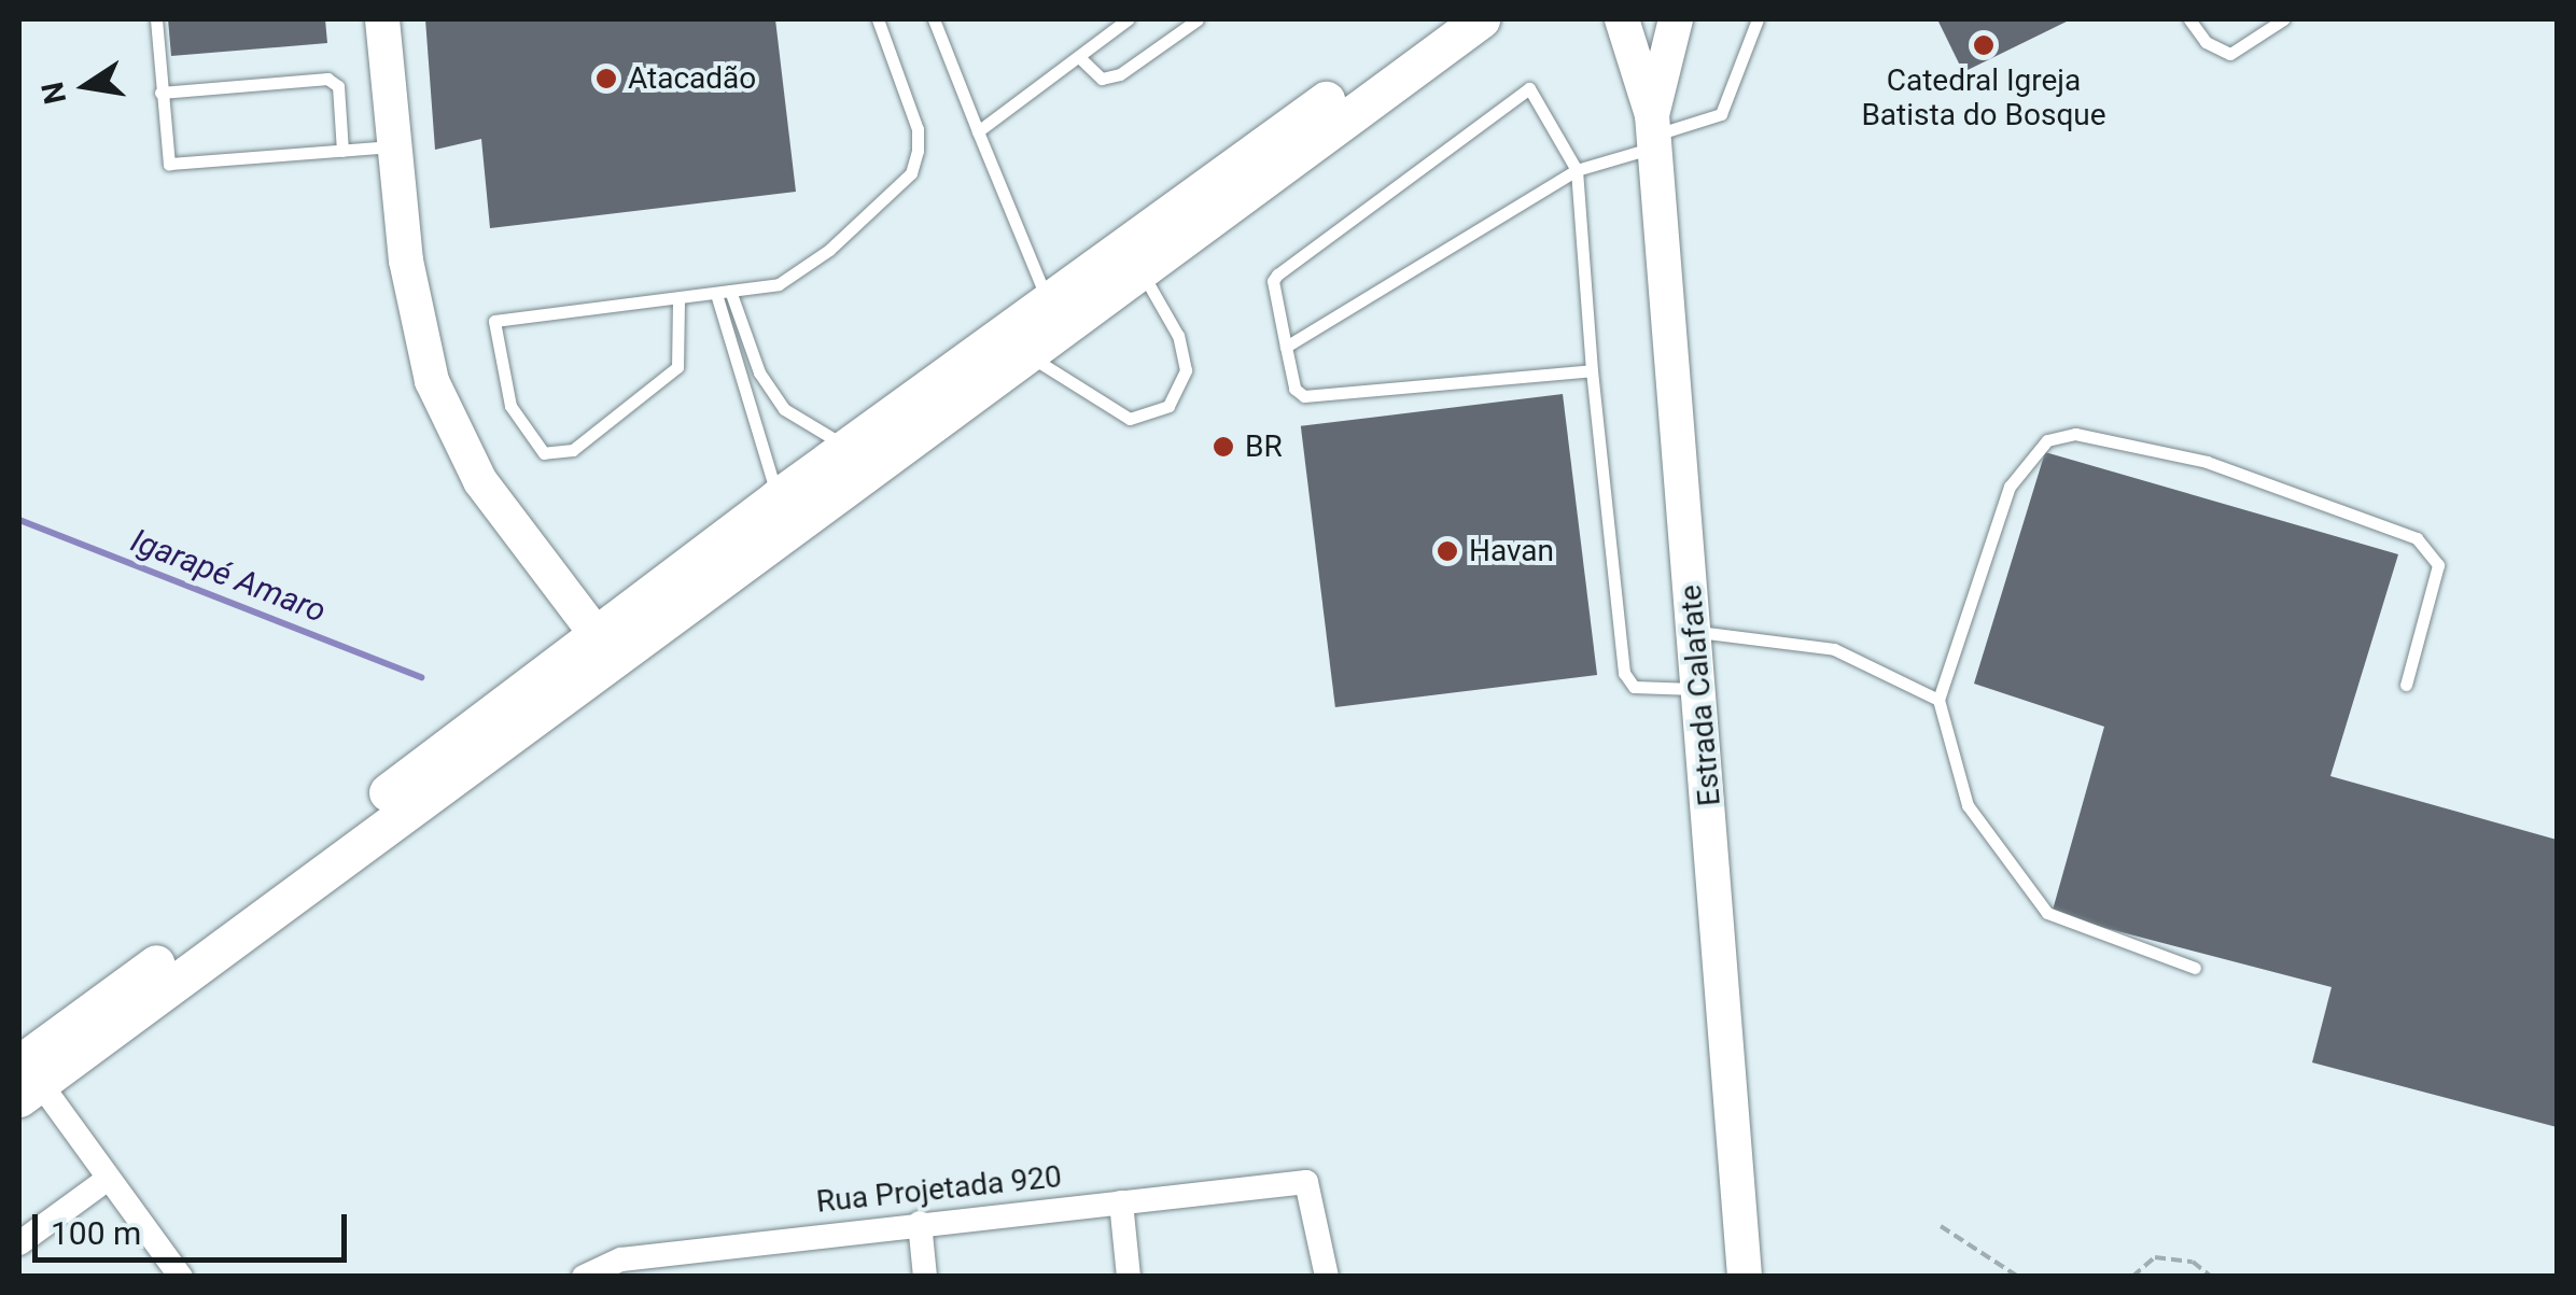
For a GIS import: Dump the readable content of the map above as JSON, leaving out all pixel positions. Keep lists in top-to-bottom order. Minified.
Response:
{"streets":{"street":["Estrada Calafate","Rua Projetada 920"]},"water":["Igarapé Amaro"],"places":["Catedral Igreja Batista do Bosque","Atacadão","BR","Havan"],"scale_bar":"100 m","north":"left"}
